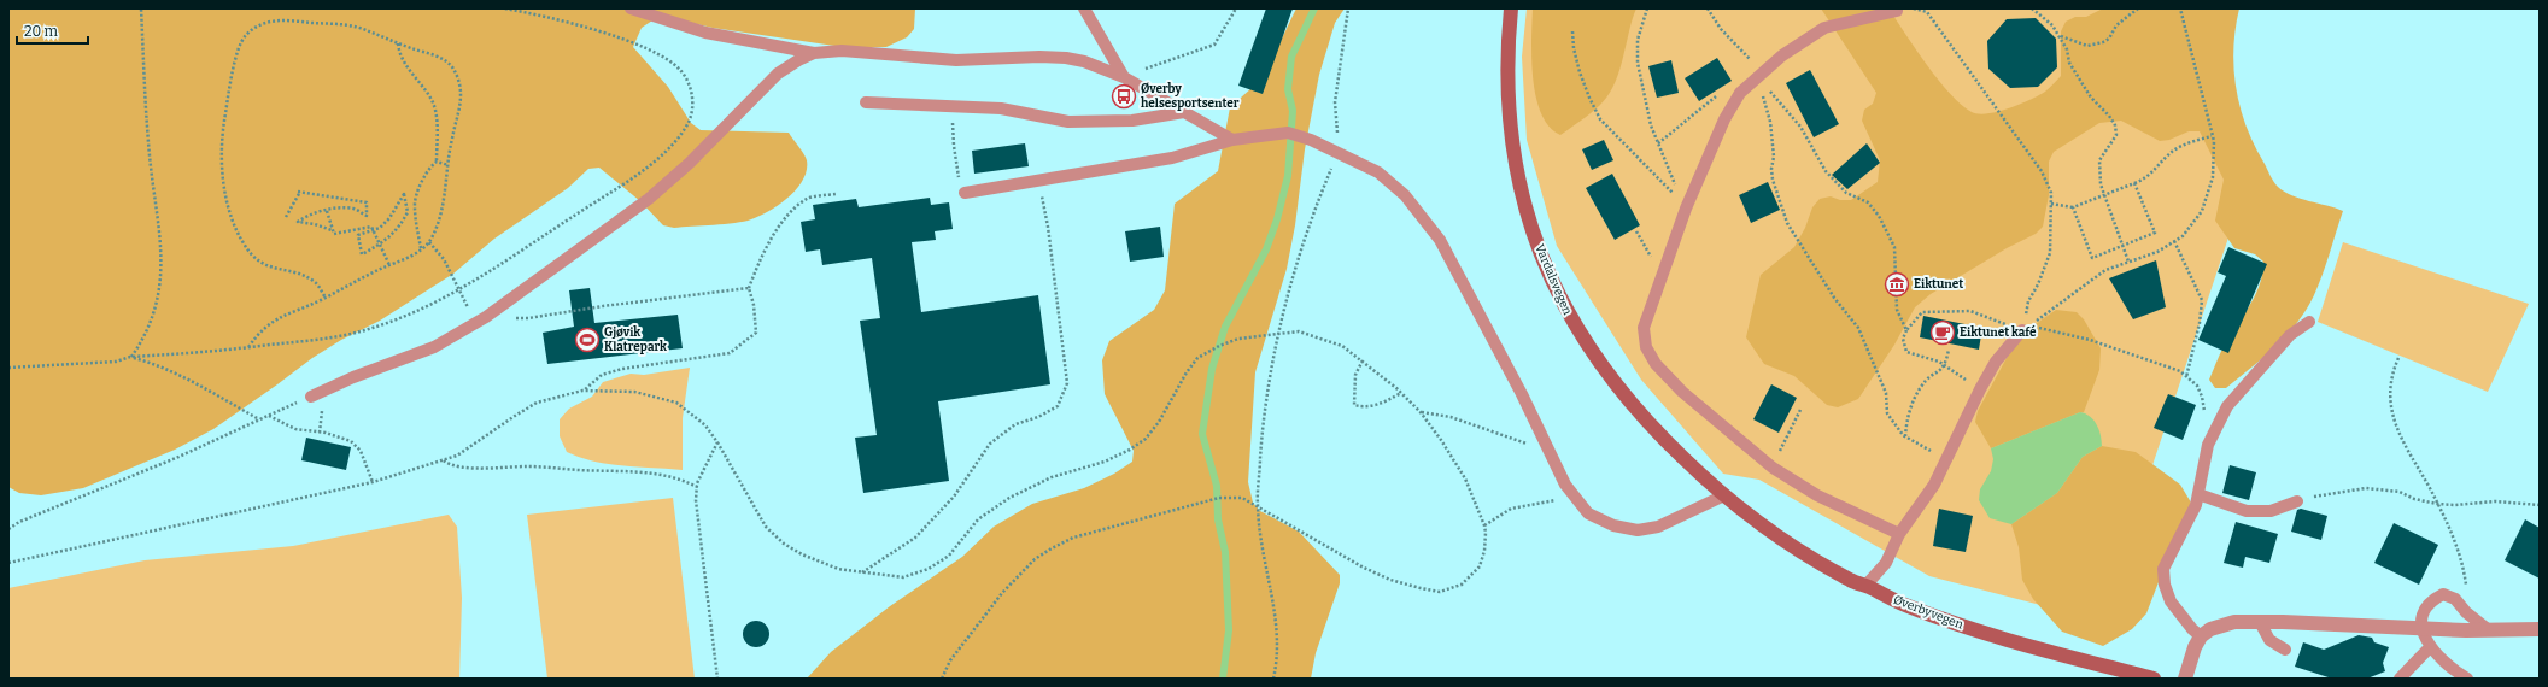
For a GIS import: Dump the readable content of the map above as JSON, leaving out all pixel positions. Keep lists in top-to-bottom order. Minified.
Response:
{"streets":{"main road":["Vardalsvegen","Øverbyvegen"]},"crossings":[["Vardalsvegen","Øverbyvegen"]],"places":{"bus stop":["Øverby helsesportsenter"],"museum":["Eiktunet"],"cafe":["Eiktunet kafé"],"sports":["Gjøvik Klatrepark"]},"scale_bar":"20 m"}
